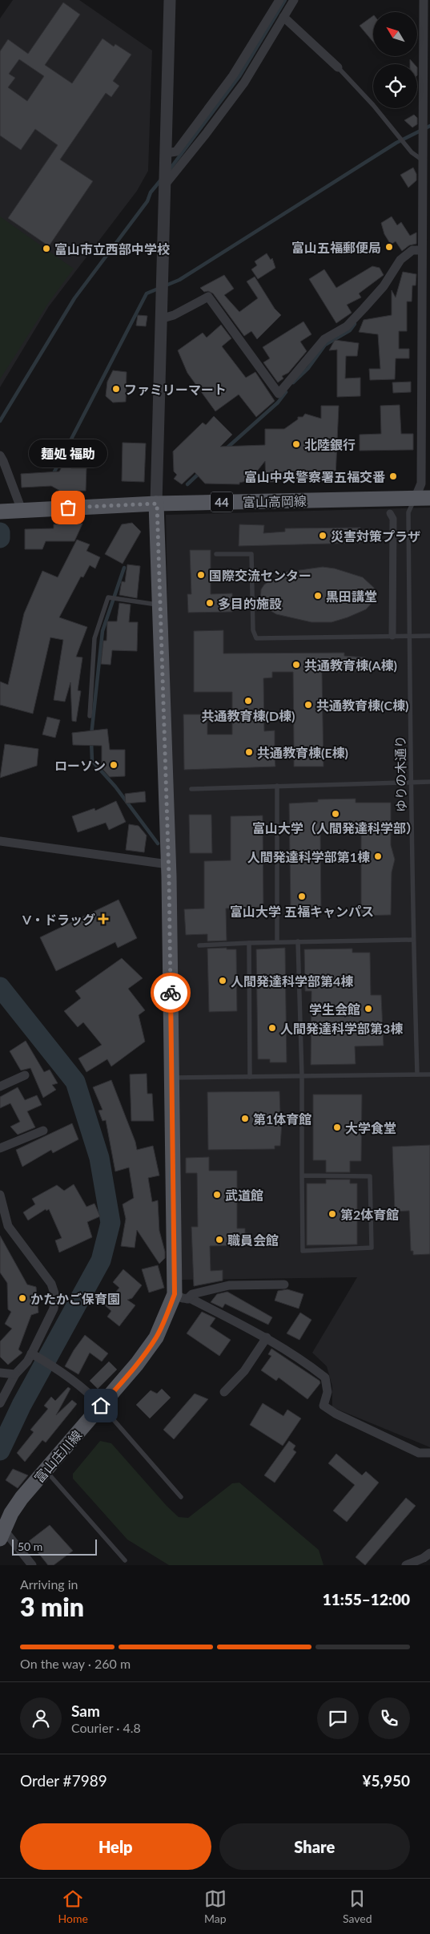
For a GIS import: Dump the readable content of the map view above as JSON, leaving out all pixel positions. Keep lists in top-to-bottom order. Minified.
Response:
{"streets":{"main road":["富山高岡線","44","富山庄川線"],"lane":["ゆりの木通り"]},"crossings":[["富山高岡線","ゆりの木通り"],["富山高岡線","富山庄川線"]],"places":{"other":["富山五福郵便局","富山市立西部中学校","ファミリーマート","北陸銀行","富山中央警察署五福交番","麺処 福助","災害対策プラザ","国際交流センター","黒田講堂","多目的施設","共通教育棟(A棟)","共通教育棟(D棟)","共通教育棟(C棟)","共通教育棟(E棟)","ローソン","富山大学（人間発達科学部）","人間発達科学部第1棟","富山大学 五福キャンパス","人間発達科学部第4棟","学生会館","人間発達科学部第3棟","第1体育館","大学食堂","武道館","第2体育館","職員会館","かたかご保育園"],"health":["V・ドラッグ"]},"scale_bar":"50 m","north":"top left","page":{"bubble":"麺処 福助","scale":"50 m","heading":["3 min","Arriving in","11:55–12:00"],"panel":["Sam","Courier · 4.8","Order #7989","¥5,950"],"bar":"On the way · 260 m","buttons":["Help","Share"],"tabs":["Home","Map","Saved"]}}
